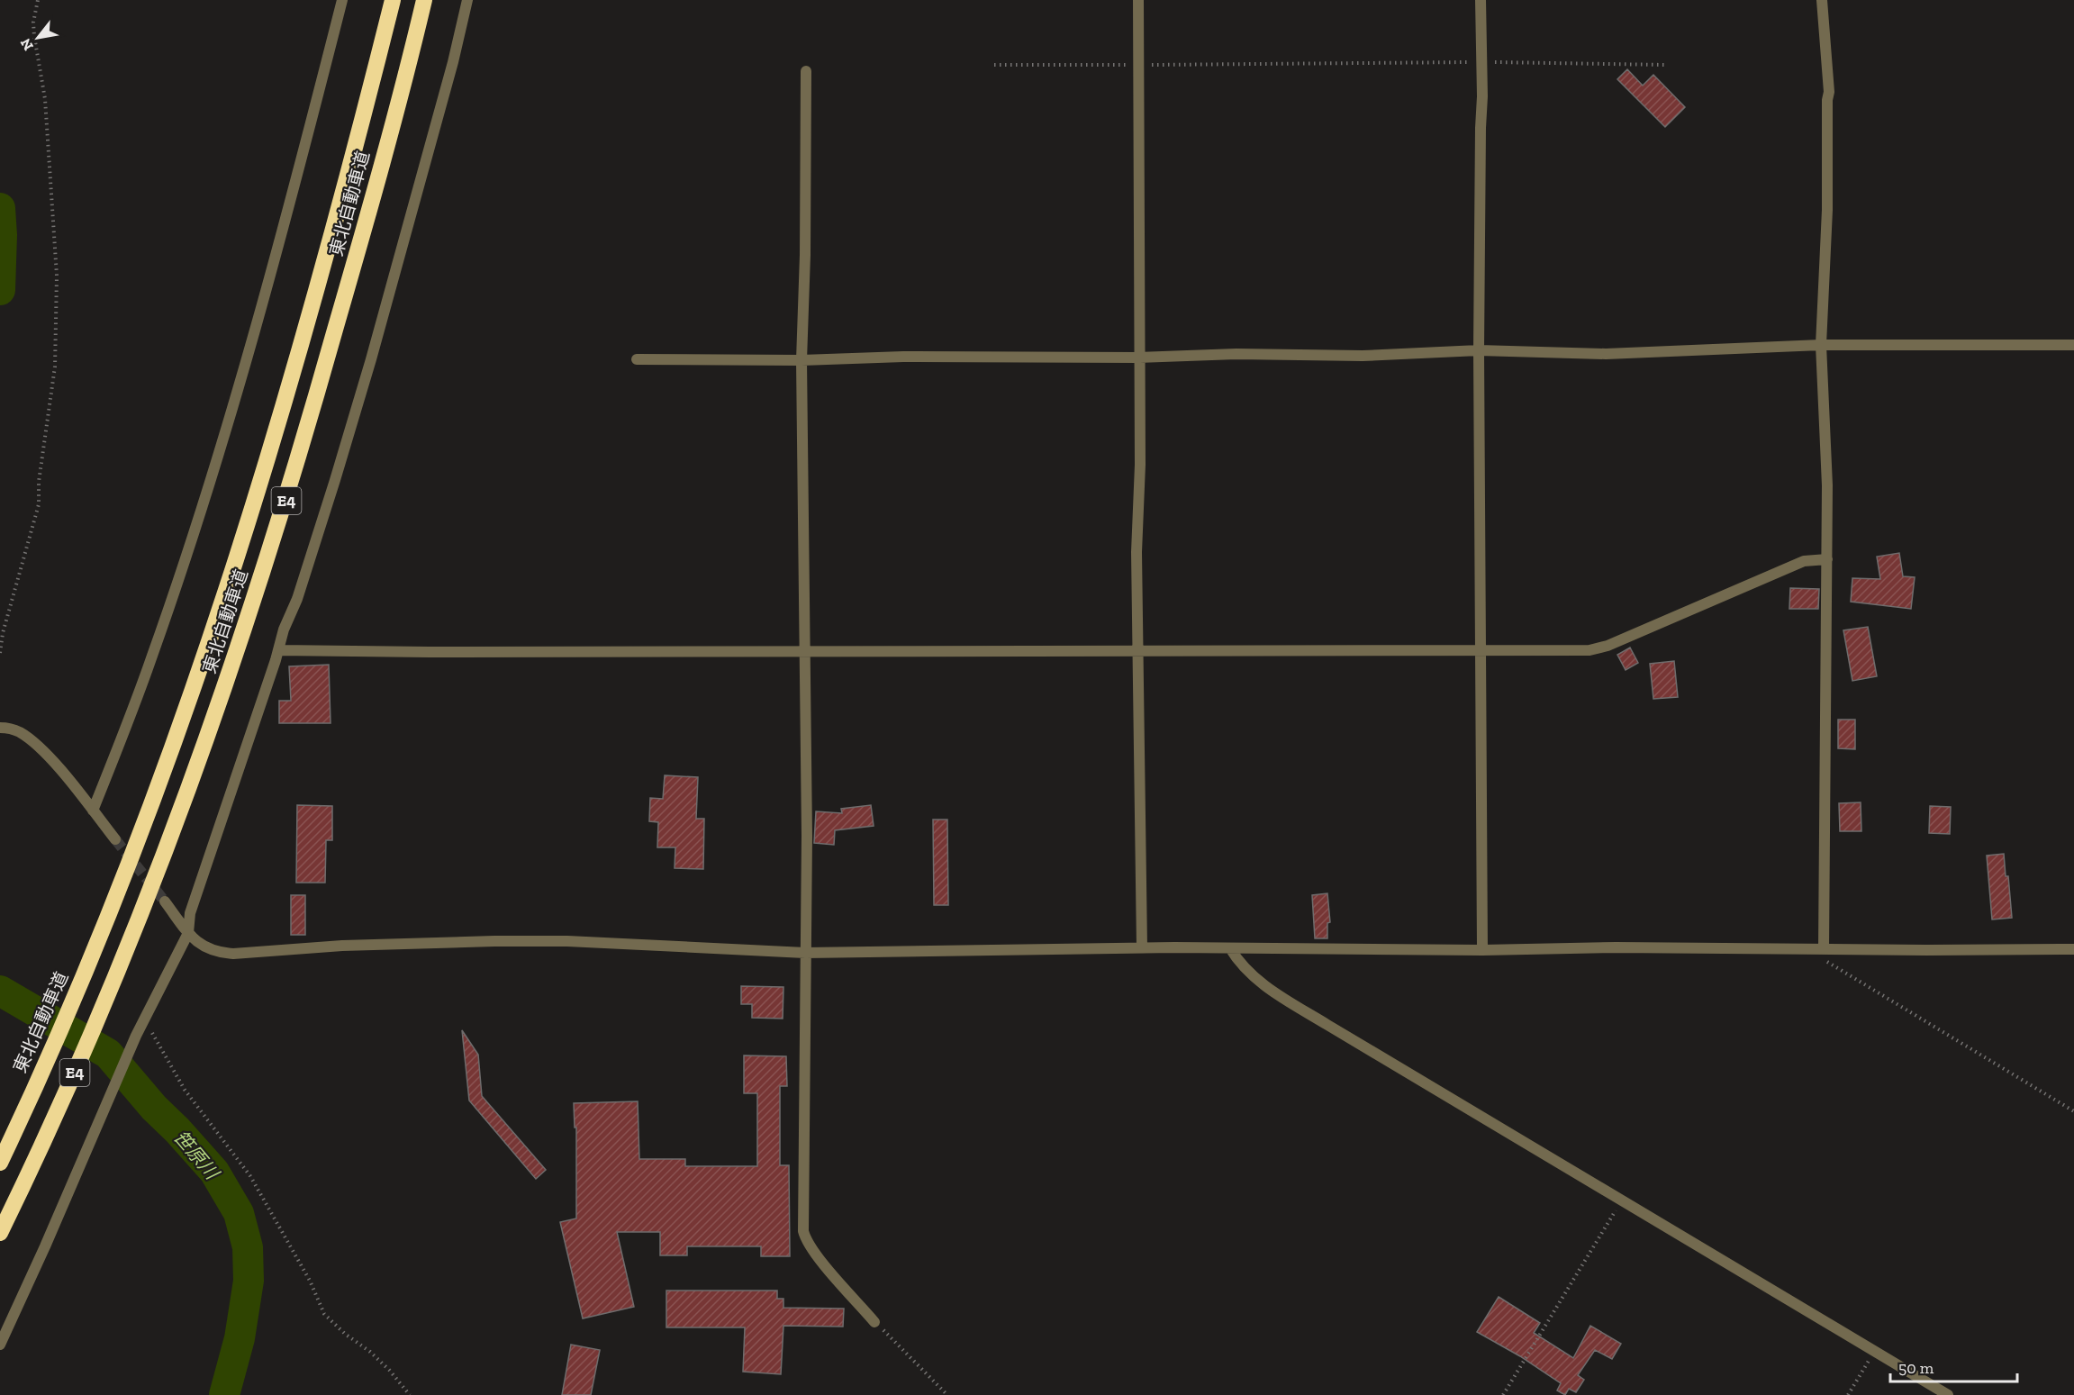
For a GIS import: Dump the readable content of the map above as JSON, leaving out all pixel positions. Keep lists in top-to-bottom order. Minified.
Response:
{"streets":{"highway":["東北自動車道","E4"]},"water":["笹原川"],"scale_bar":"50 m","north":"bottom left"}
